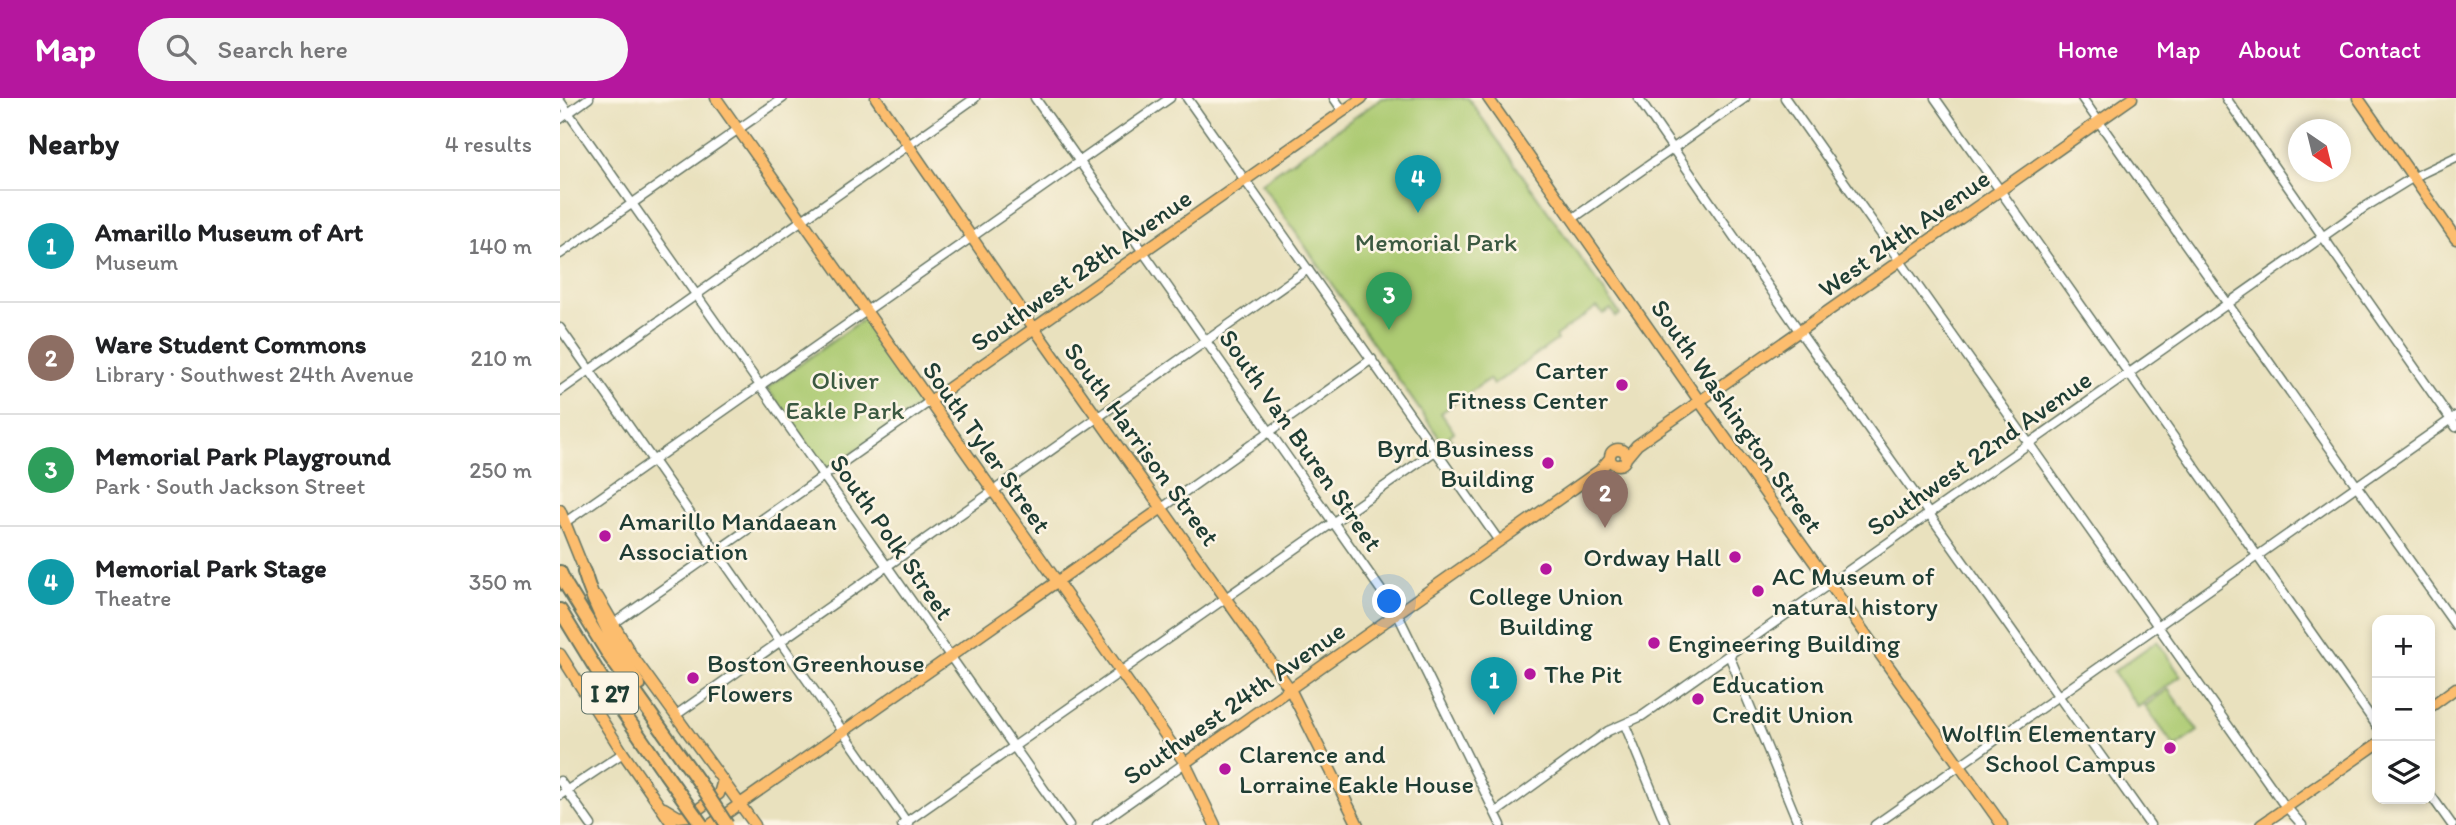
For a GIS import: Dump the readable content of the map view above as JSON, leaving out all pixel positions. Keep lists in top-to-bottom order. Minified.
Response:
{"streets":{"highway":["I 27"],"main road":["West 24th Avenue","Southwest 28th Avenue","South Washington Street","South Harrison Street","South Tyler Street","Southwest 24th Avenue"],"street":["South Van Buren Street","Southwest 22nd Avenue","South Polk Street"]},"crossings":[["West 24th Avenue","South Washington Street"],["West 24th Avenue","Southwest 24th Avenue"],["Southwest 28th Avenue","South Van Buren Street"],["Southwest 28th Avenue","South Harrison Street"],["Southwest 28th Avenue","South Tyler Street"],["Southwest 28th Avenue","South Polk Street"],["South Washington Street","Southwest 22nd Avenue"],["South Washington Street","Southwest 24th Avenue"],["South Van Buren Street","Southwest 22nd Avenue"],["South Van Buren Street","Southwest 24th Avenue"],["South Harrison Street","Southwest 24th Avenue"],["South Tyler Street","Southwest 24th Avenue"]],"parks":["Memorial Park","Oliver Eakle Park"],"places":["Carter Fitness Center","Byrd Business Building","Amarillo Mandaean Association","Ordway Hall","College Union Building","AC Museum of natural history","Engineering Building","The Pit","Boston Greenhouse Flowers","Education Credit Union","Wolflin Elementary School Campus","Clarence and Lorraine Eakle House"],"north":"bottom right","page":{"header":"Map","search":"Search here","nav":["Home","Map","About","Contact"],"heading":["Nearby","4 results"],"pins":["4","3","2","1"],"list":[{"mark":"1","name":"Amarillo Museum of Art","note":"Museum","value":"140 m"},{"mark":"2","name":"Ware Student Commons","note":"Library · Southwest 24th Avenue","value":"210 m"},{"mark":"3","name":"Memorial Park Playground","note":"Park · South Jackson Street","value":"250 m"},{"mark":"4","name":"Memorial Park Stage","note":"Theatre","value":"350 m"}],"map_buttons":["+","−"]}}
